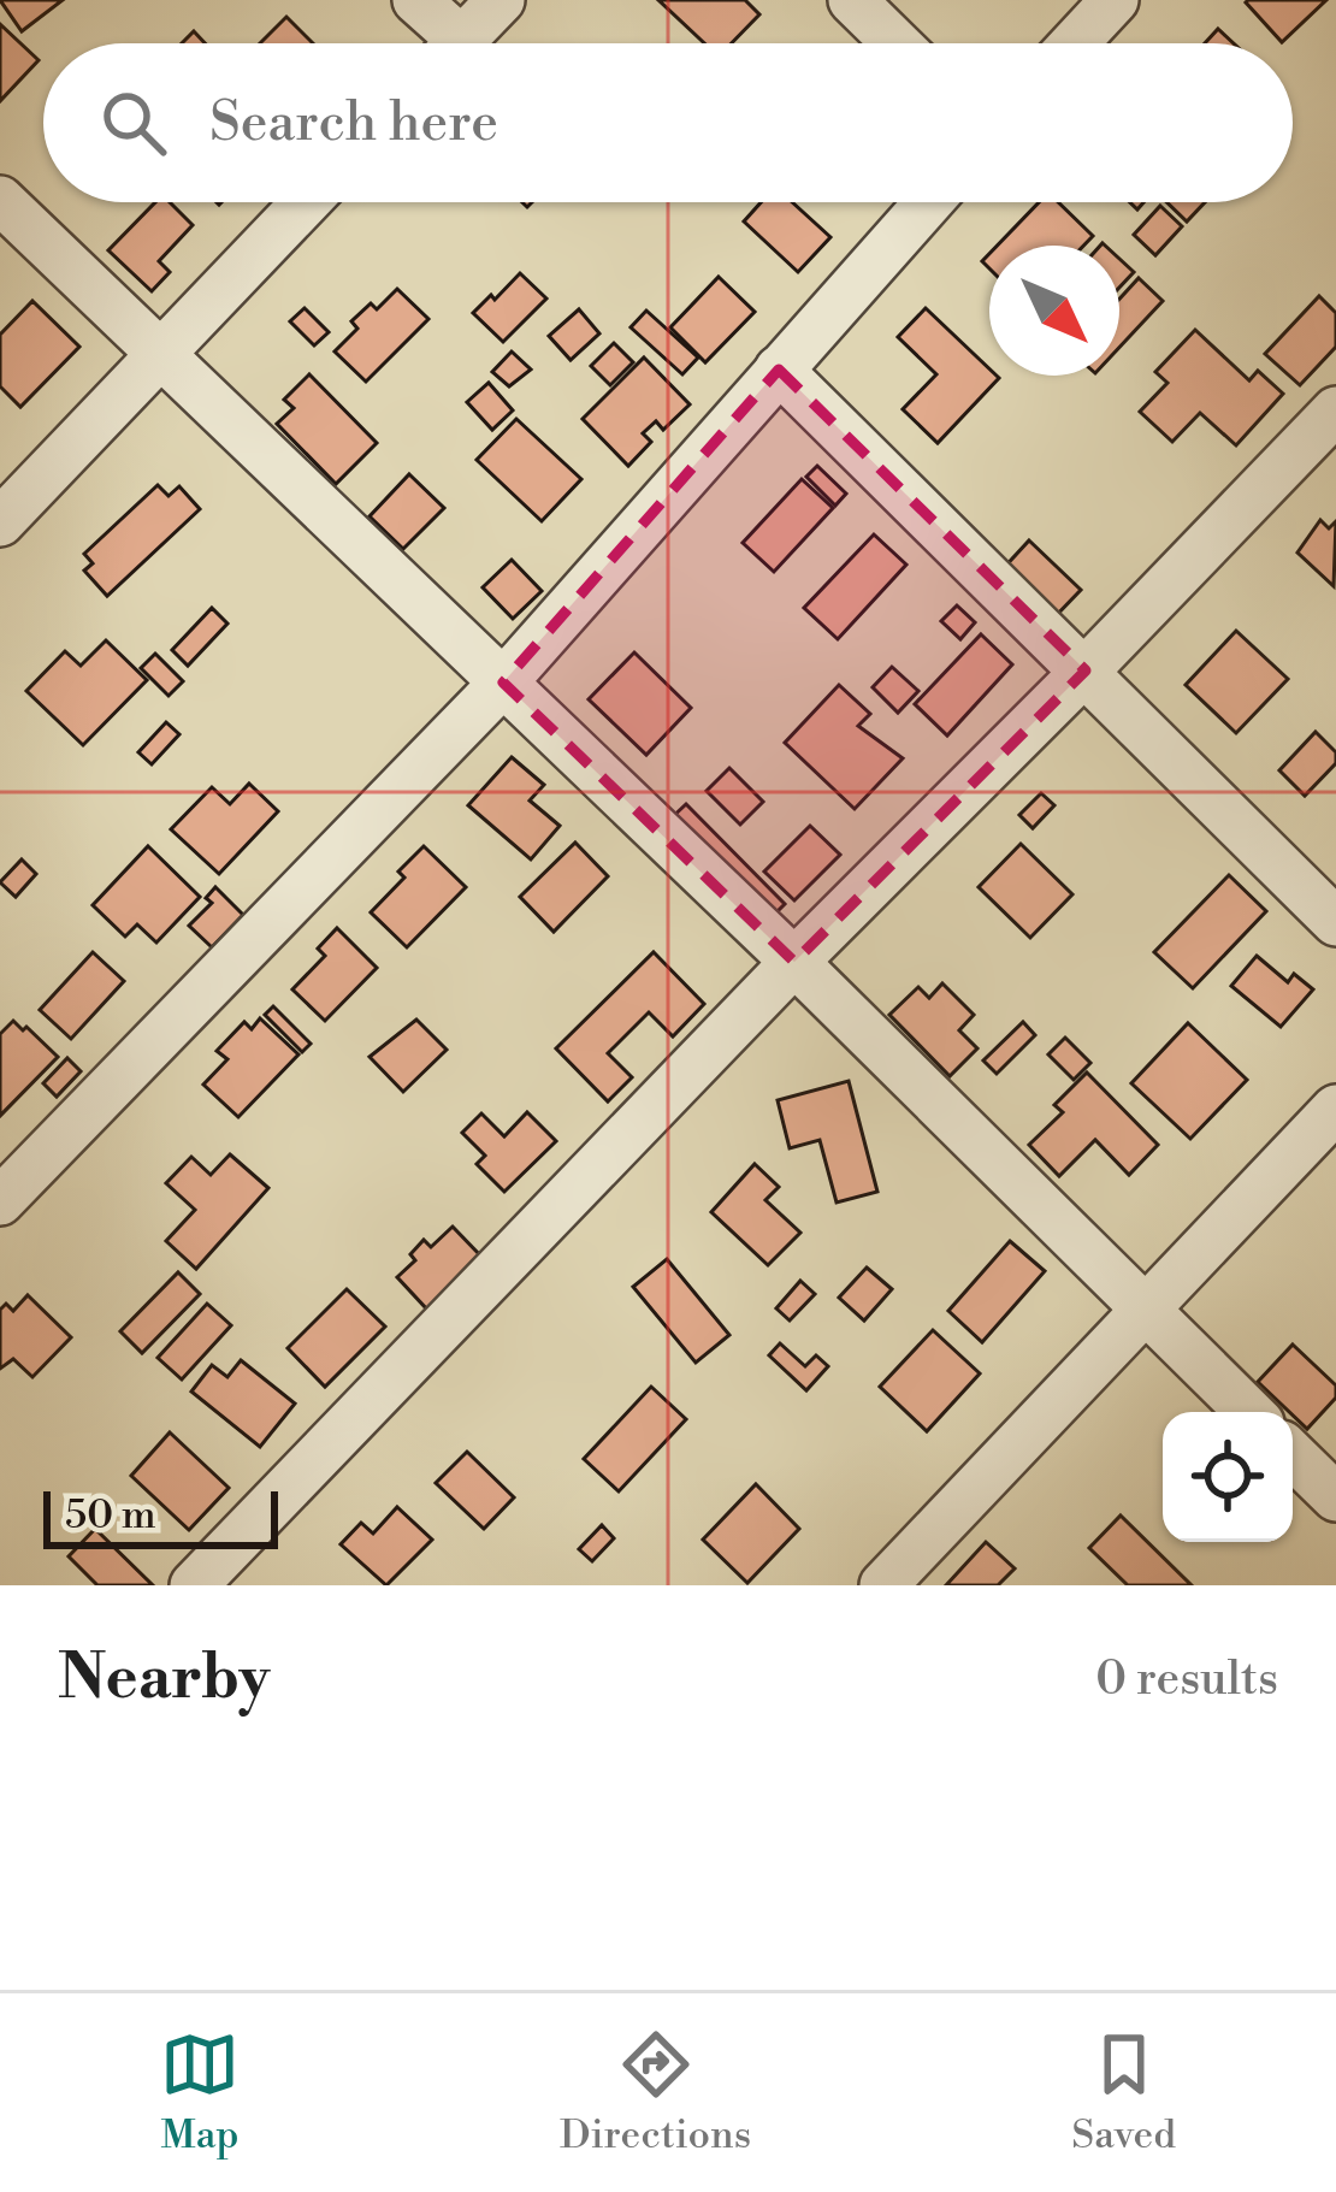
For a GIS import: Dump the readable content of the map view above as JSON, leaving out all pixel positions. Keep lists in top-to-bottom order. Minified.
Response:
{"scale_bar":"50 m","north":"bottom right","page":{"search":"Search here","scale":"50 m","heading":["Nearby","0 results"],"nav":["Map","Directions","Saved"]}}
